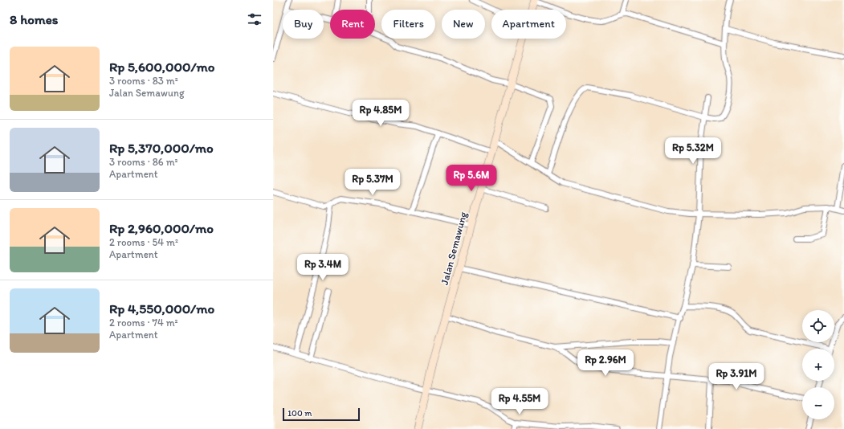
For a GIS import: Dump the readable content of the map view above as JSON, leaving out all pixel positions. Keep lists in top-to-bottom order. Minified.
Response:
{"streets":{"street":["Jalan Semawung"]},"scale_bar":"100 m","page":{"heading":"8 homes","chip":["Buy","Rent","Filters","New","Apartment"],"list":[{"name":"Rp 5,600,000/mo","note":"3 rooms · 83 m² · Jalan Semawung"},{"name":"Rp 5,370,000/mo","note":"3 rooms · 86 m² · Apartment"},{"name":"Rp 2,960,000/mo","note":"2 rooms · 54 m² · Apartment"},{"name":"Rp 4,550,000/mo","note":"2 rooms · 74 m² · Apartment"}],"price":["Rp 4.85M","Rp 5.32M","Rp 5.6M","Rp 5.37M","Rp 3.4M","Rp 2.96M","Rp 3.91M","Rp 4.55M"],"map_buttons":["+","−"],"scale":"100 m"}}
